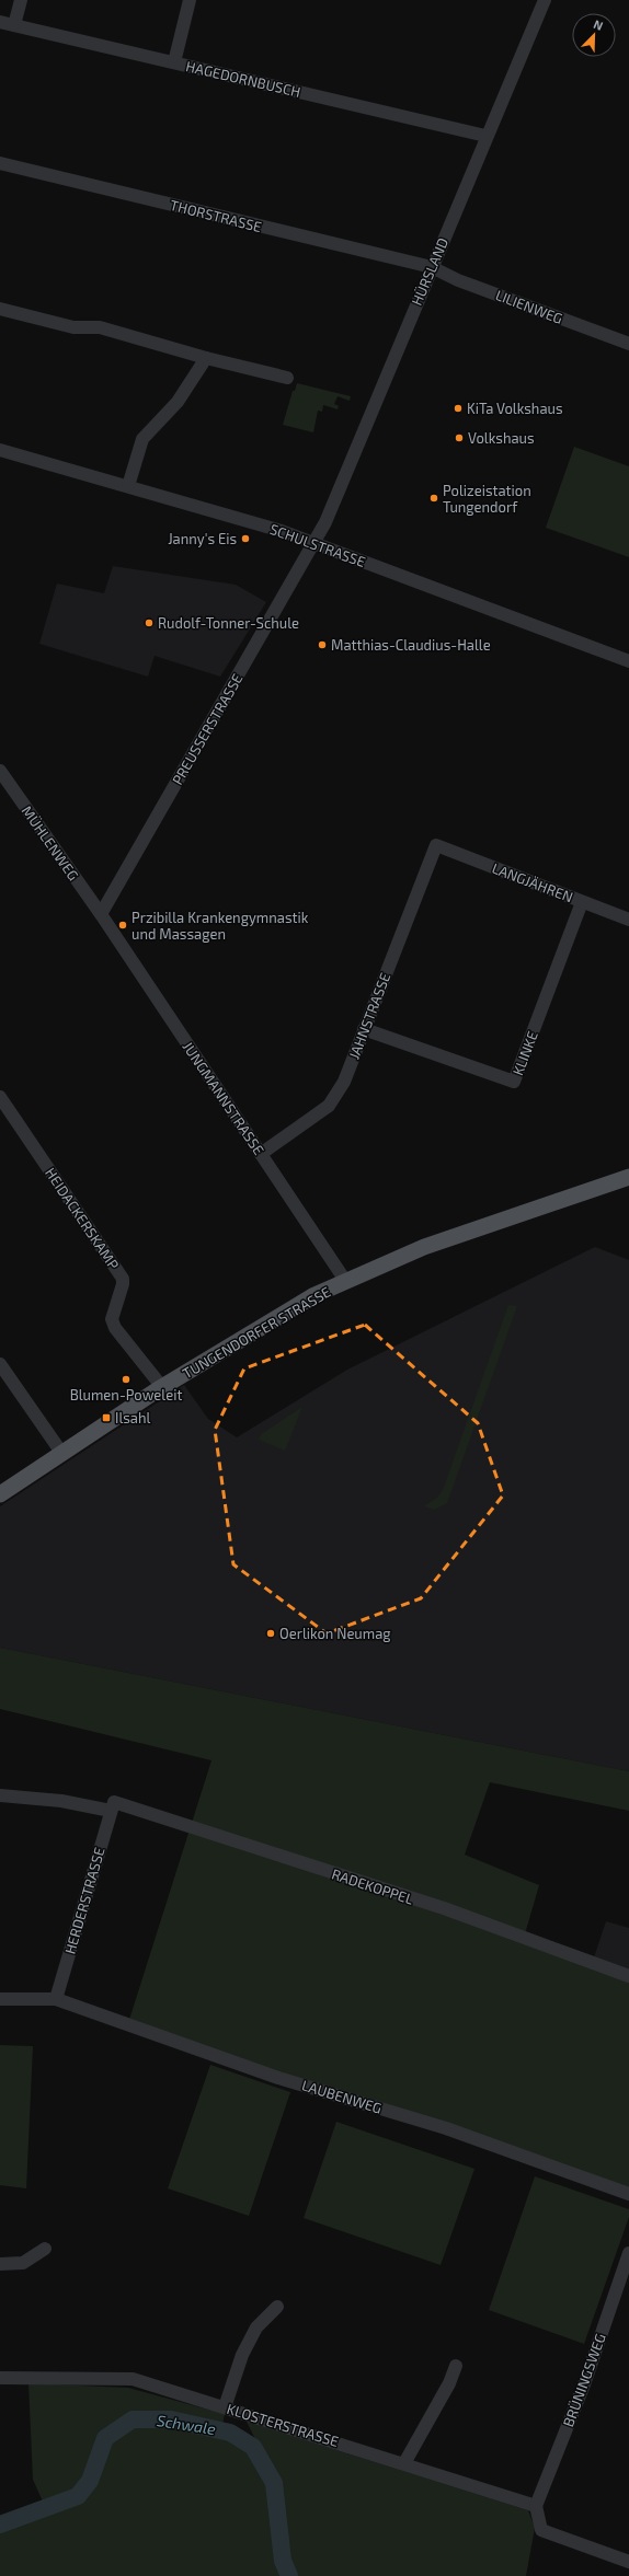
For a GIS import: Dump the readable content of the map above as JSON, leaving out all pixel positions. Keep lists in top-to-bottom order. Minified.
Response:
{"streets":{"main road":["TUNGENDORFER STRASSE"],"street":["HAGEDORNBUSCH","THORSTRASSE","HÜRSLAND","LILIENWEG","SCHULSTRASSE","PREUSSERSTRASSE","MÜHLENWEG","LANGJÄHREN","JAHNSTRASSE","KLINKE","JUNGMANNSTRASSE","HEIDACKERSKAMP","RADEKOPPEL","HERDERSTRASSE","LAUBENWEG","BRÜNINGSWEG","KLOSTERSTRASSE"]},"crossings":[["HAGEDORNBUSCH","HÜRSLAND"],["THORSTRASSE","HÜRSLAND"],["THORSTRASSE","LILIENWEG"],["HÜRSLAND","LILIENWEG"],["HÜRSLAND","SCHULSTRASSE"],["HÜRSLAND","PREUSSERSTRASSE"],["SCHULSTRASSE","PREUSSERSTRASSE"],["PREUSSERSTRASSE","MÜHLENWEG"],["PREUSSERSTRASSE","JUNGMANNSTRASSE"],["MÜHLENWEG","JUNGMANNSTRASSE"],["LANGJÄHREN","JAHNSTRASSE"],["LANGJÄHREN","KLINKE"],["JAHNSTRASSE","KLINKE"],["JAHNSTRASSE","JUNGMANNSTRASSE"],["JUNGMANNSTRASSE","TUNGENDORFER STRASSE"],["HEIDACKERSKAMP","TUNGENDORFER STRASSE"],["RADEKOPPEL","HERDERSTRASSE"],["HERDERSTRASSE","LAUBENWEG"],["BRÜNINGSWEG","KLOSTERSTRASSE"]],"water":["Schwale"],"places":{"other":["KiTa Volkshaus","Volkshaus","Polizeistation Tungendorf","Janny's Eis","Rudolf-Tonner-Schule","Matthias-Claudius-Halle","Przibilla Krankengymnastik und Massagen","Blumen-Poweleit","Oerlikon Neumag"],"transit":["Ilsahl"]},"north":"top right"}
